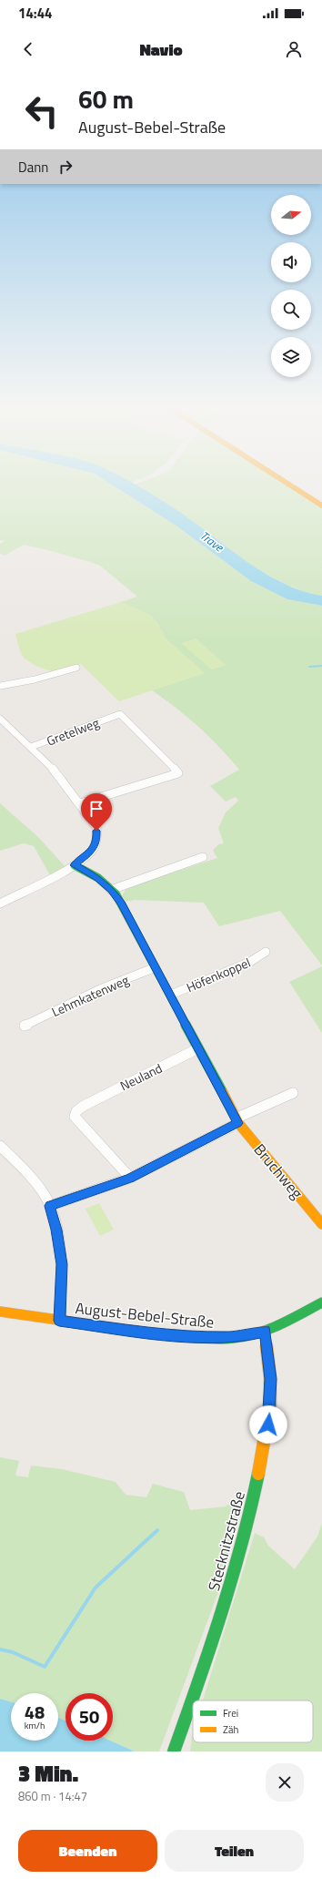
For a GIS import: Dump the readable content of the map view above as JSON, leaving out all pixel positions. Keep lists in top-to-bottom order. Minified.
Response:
{"streets":{"main road":["Bruchweg","August-Bebel-Straße","Stecknitzstraße"],"street":["Gretelweg","Höfenkoppel","Lehmkatenweg","Neuland"]},"crossings":[["Höfenkoppel","Bruchweg"],["Lehmkatenweg","Bruchweg"],["Neuland","Bruchweg"],["August-Bebel-Straße","Stecknitzstraße"]],"water":["Trave"],"legend":["Frei","Zäh"],"north":"right","page":{"status":"14:44","header":"Navio","turn":["60 m","August-Bebel-Straße"],"then":"Dann","speed":"48 km/h","limit":"50","heading":["3 Min.","860 m · 14:47"],"buttons":["Beenden","Teilen"]}}
